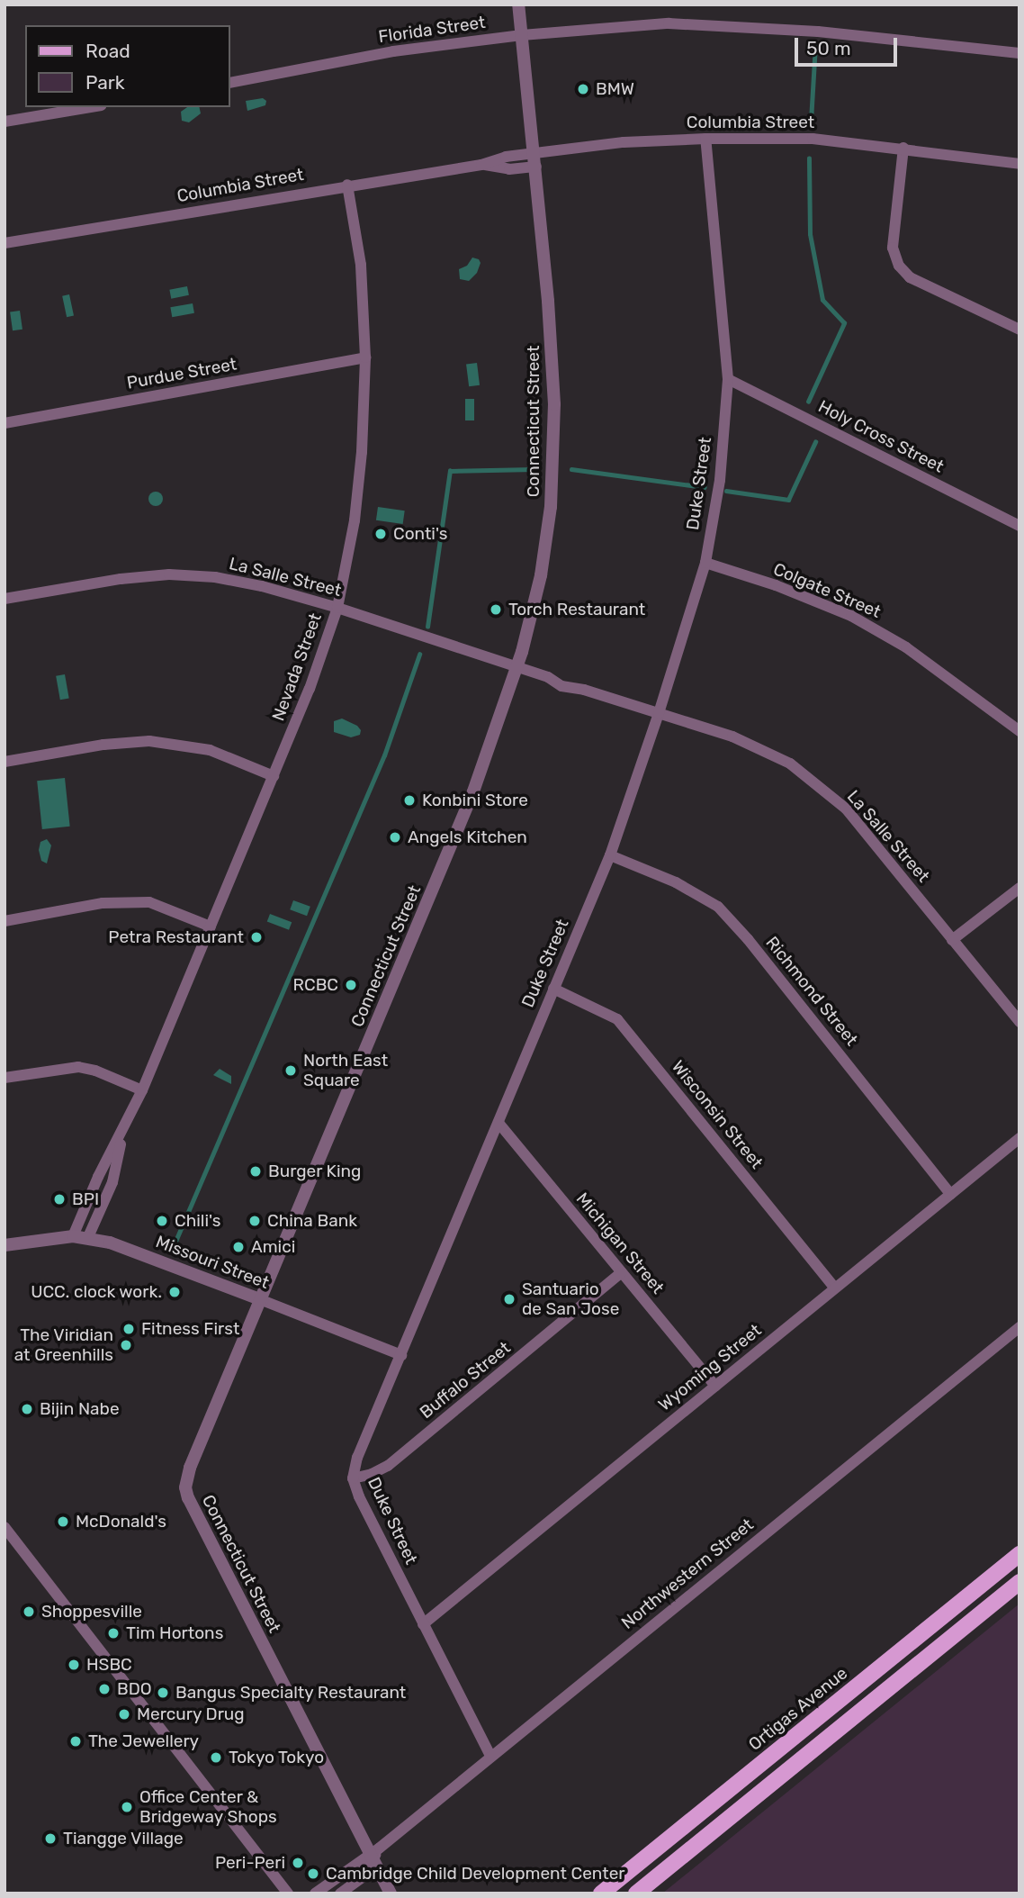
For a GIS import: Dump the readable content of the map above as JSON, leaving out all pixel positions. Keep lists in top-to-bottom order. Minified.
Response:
{"streets":{"main road":["Ortigas Avenue"],"street":["Florida Street","Columbia Street","Purdue Street","Connecticut Street","Holy Cross Street","Duke Street","La Salle Street","Colgate Street","Nevada Street","Richmond Street","Wisconsin Street","Michigan Street","Missouri Street","Wyoming Street","Buffalo Street","Northwestern Street"]},"crossings":[["Florida Street","Connecticut Street"],["Columbia Street","Connecticut Street"],["Columbia Street","Duke Street"],["Columbia Street","Nevada Street"],["Purdue Street","Nevada Street"],["Connecticut Street","La Salle Street"],["Connecticut Street","Missouri Street"],["Connecticut Street","Northwestern Street"],["Holy Cross Street","Duke Street"],["Duke Street","La Salle Street"],["Duke Street","Colgate Street"],["Duke Street","Richmond Street"],["Duke Street","Wisconsin Street"],["Duke Street","Michigan Street"],["Duke Street","Missouri Street"],["Duke Street","Wyoming Street"],["Duke Street","Buffalo Street"],["Duke Street","Northwestern Street"],["La Salle Street","Nevada Street"],["Nevada Street","Missouri Street"],["Richmond Street","Wyoming Street"],["Wisconsin Street","Wyoming Street"],["Michigan Street","Wyoming Street"],["Michigan Street","Buffalo Street"]],"places":["BMW","Conti's","Torch Restaurant","Konbini Store","Angels Kitchen","Petra Restaurant","RCBC","North East Square","Burger King","BPI","Chili's","China Bank","Amici","UCC. clock work.","Santuario de San Jose","Fitness First","The Viridian at Greenhills","Bijin Nabe","McDonald's","Shoppesville","Tim Hortons","HSBC","BDO","Bangus Specialty Restaurant","Mercury Drug","The Jewellery","Tokyo Tokyo","Office Center & Bridgeway Shops","Tiangge Village","Peri-Peri","Cambridge Child Development Center"],"legend":["Road","Park"],"scale_bar":"50 m"}
